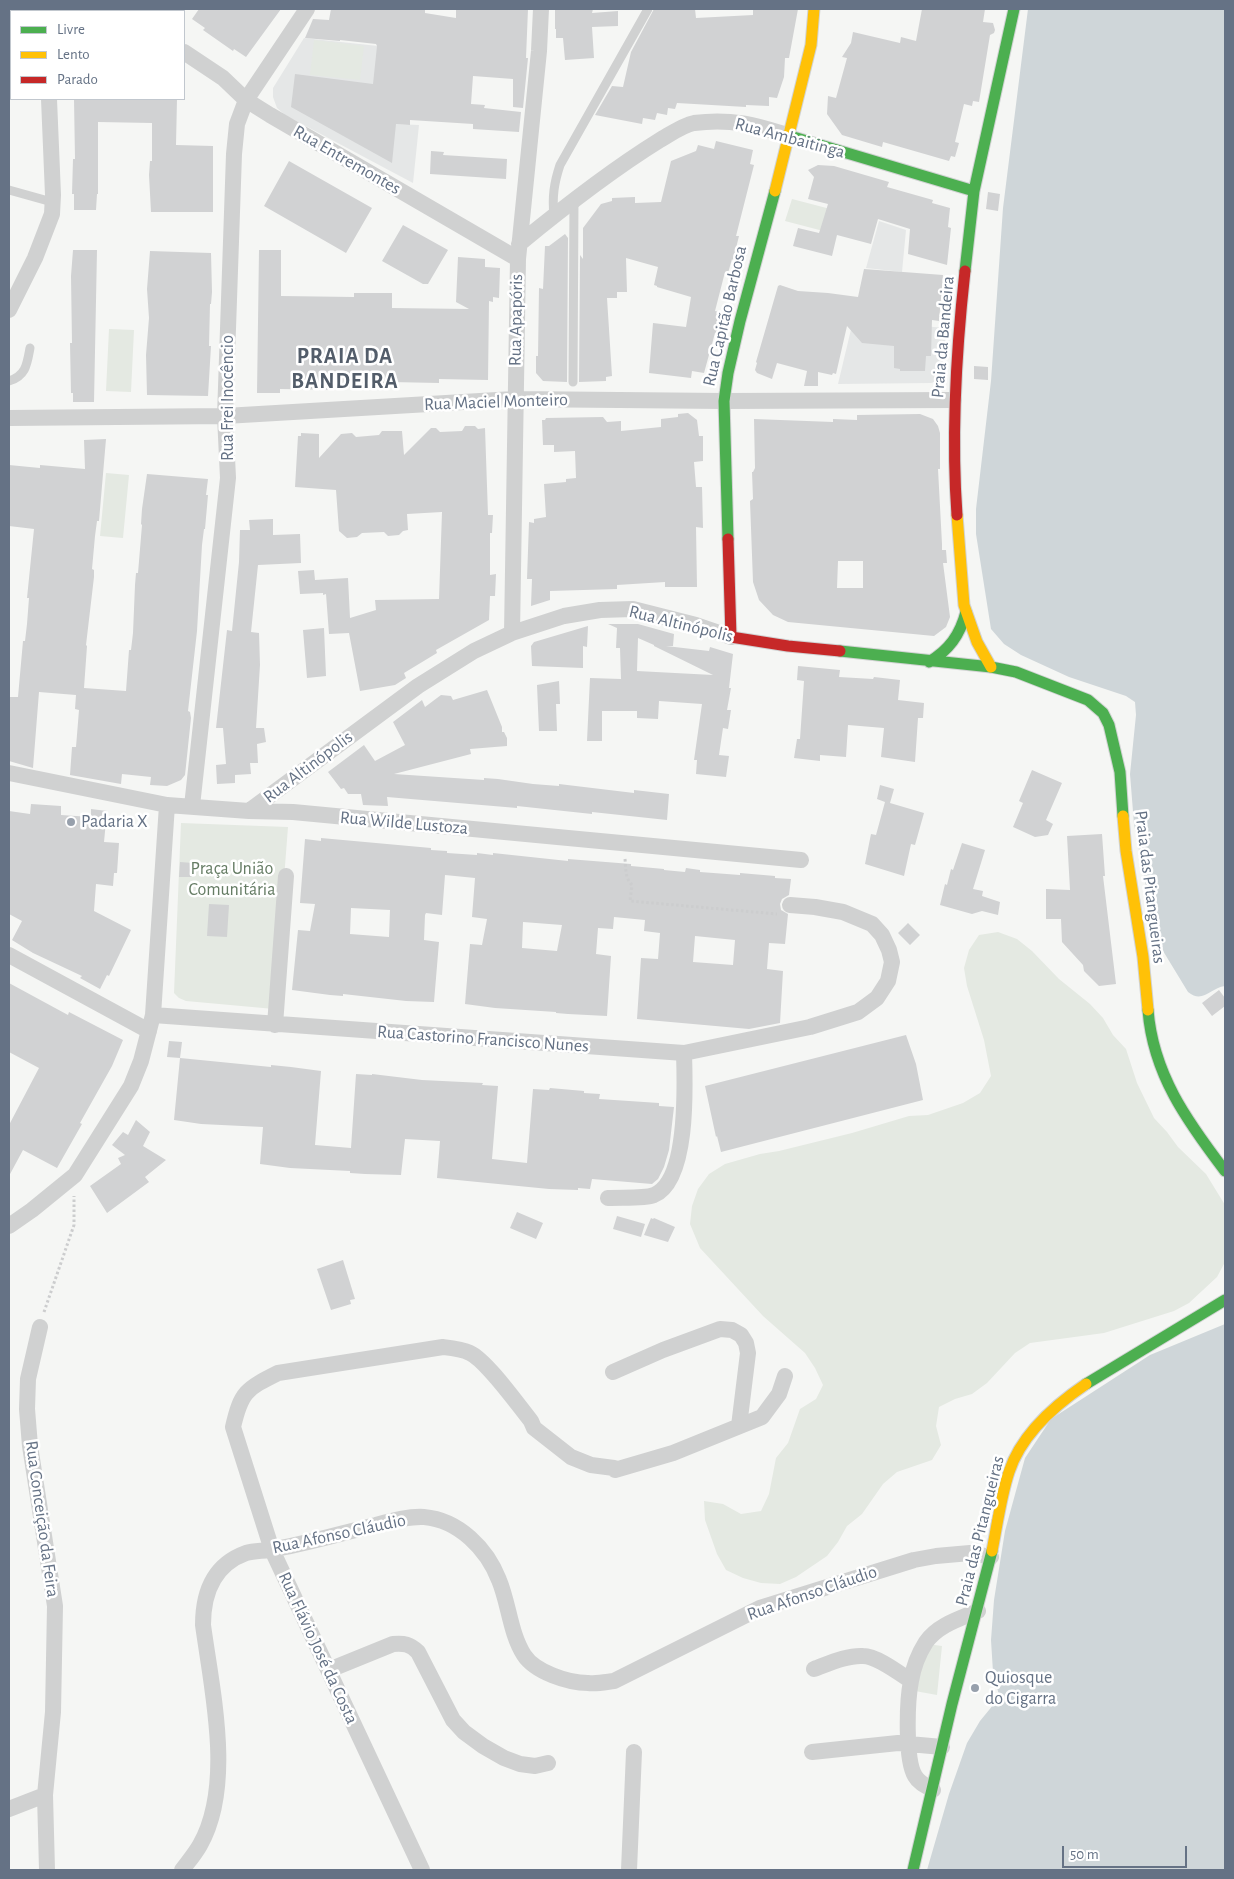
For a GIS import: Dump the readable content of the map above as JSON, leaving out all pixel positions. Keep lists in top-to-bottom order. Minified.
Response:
{"streets":{"main road":["Rua Ambaitinga","Rua Capitão Barbosa","Praia da Bandeira","Rua Altinópolis","Praia das Pitangueiras"],"street":["Rua Entremontes","Rua Apapóris","Rua Frei Inocêncio","Rua Maciel Monteiro","Rua Wilde Lustoza","Rua Castorino Francisco Nunes","Rua Conceição da Feira","Rua Afonso Cláudio","Rua Flávio José da Costa"]},"crossings":[["Rua Ambaitinga","Rua Entremontes"],["Rua Ambaitinga","Rua Capitão Barbosa"],["Rua Ambaitinga","Rua Apapóris"],["Rua Ambaitinga","Praia da Bandeira"],["Rua Entremontes","Rua Apapóris"],["Rua Entremontes","Rua Frei Inocêncio"],["Rua Capitão Barbosa","Rua Maciel Monteiro"],["Rua Capitão Barbosa","Rua Altinópolis"],["Rua Apapóris","Rua Maciel Monteiro"],["Rua Apapóris","Rua Altinópolis"],["Praia da Bandeira","Rua Maciel Monteiro"],["Praia da Bandeira","Rua Altinópolis"],["Praia da Bandeira","Praia das Pitangueiras"],["Rua Frei Inocêncio","Rua Maciel Monteiro"],["Rua Frei Inocêncio","Rua Wilde Lustoza"],["Rua Altinópolis","Rua Wilde Lustoza"],["Rua Altinópolis","Praia das Pitangueiras"],["Praia das Pitangueiras","Rua Afonso Cláudio"],["Rua Afonso Cláudio","Rua Flávio José da Costa"]],"districts":["PRAIA DA BANDEIRA"],"parks":["Praça União Comunitária"],"places":["Padaria X","Quiosque do Cigarra"],"legend":["Livre","Lento","Parado"],"scale_bar":"50 m"}
